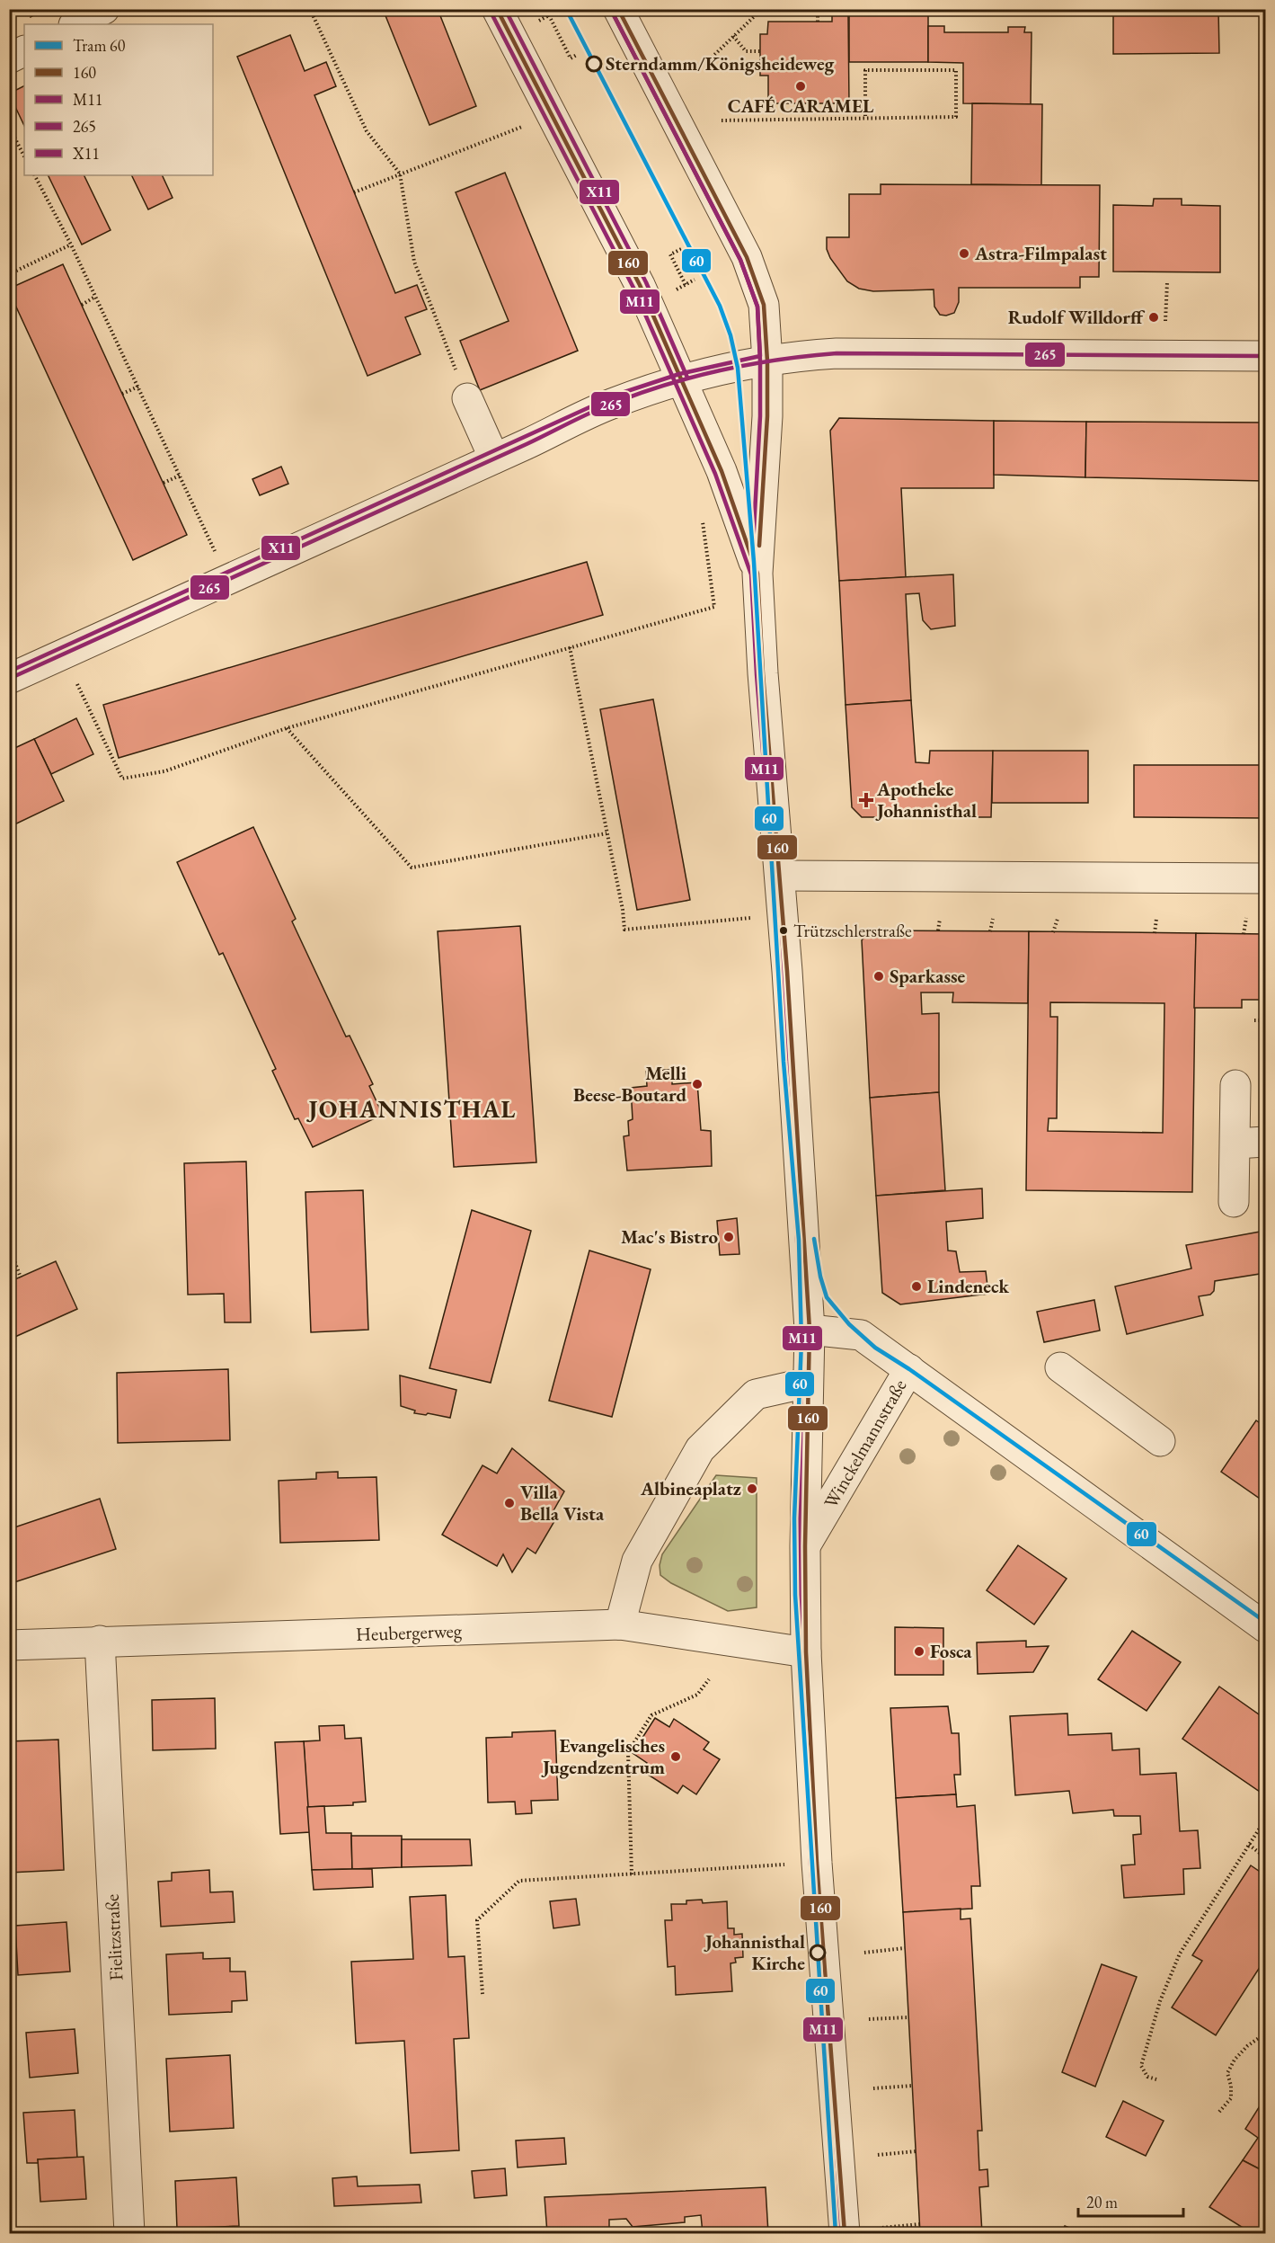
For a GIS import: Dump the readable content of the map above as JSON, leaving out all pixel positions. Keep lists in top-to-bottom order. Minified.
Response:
{"streets":{"street":["Winckelmannstraße","Heubergerweg","Fielitzstraße"]},"crossings":[["Heubergerweg","Fielitzstraße"]],"districts":["JOHANNISTHAL"],"places":{"other":["Sterndamm/Königsheideweg","CAFÉ CARAMEL","Astra-Filmpalast","Rudolf Willdorff","Trützschlerstraße","Sparkasse","Melli Beese-Boutard","Mac's Bistro","Lindeneck","Albineaplatz","Villa Bella Vista","Fosca","Evangelisches Jugendzentrum","Johannisthal Kirche"],"health":["Apotheke Johannisthal"]},"lines":["tram line 60","transit line 160","transit line X11","transit line M11","transit line 265"],"legend":["Tram 60","160","M11","265","X11"],"scale_bar":"20 m"}
